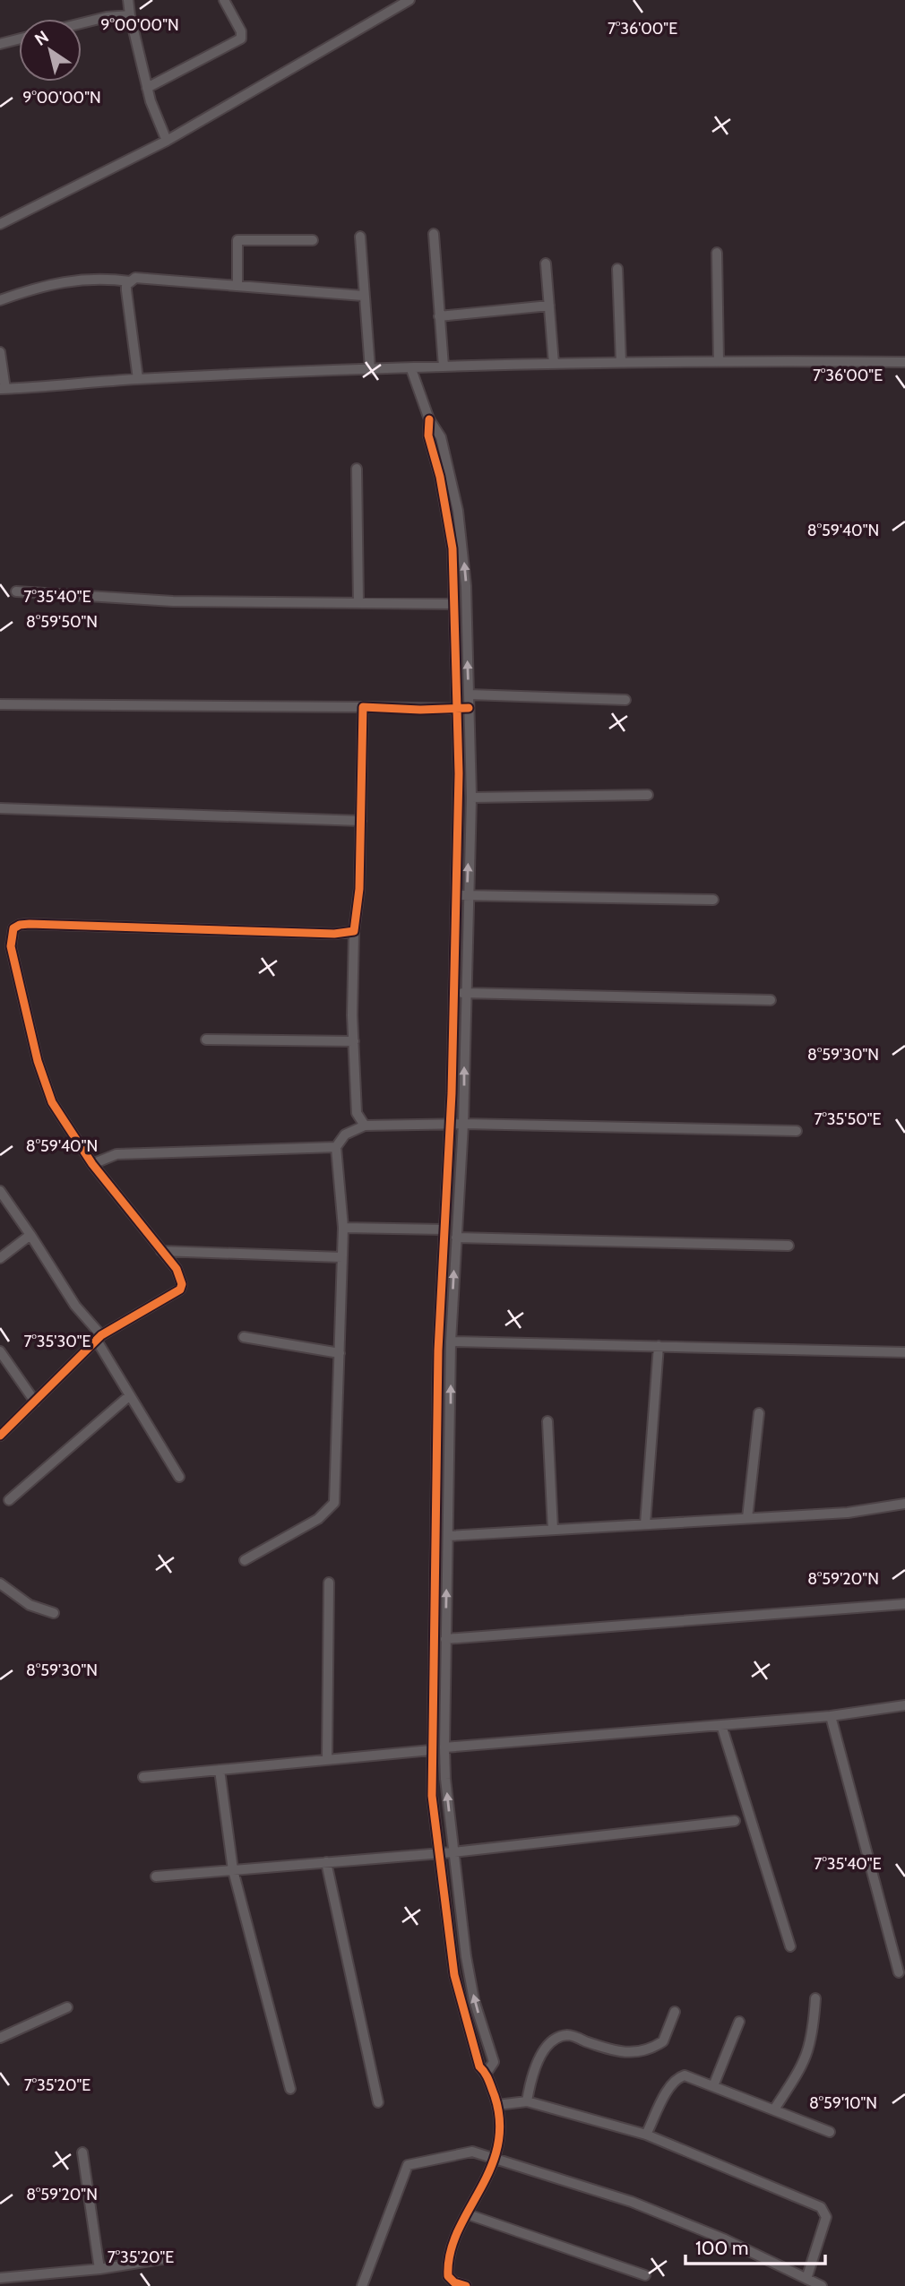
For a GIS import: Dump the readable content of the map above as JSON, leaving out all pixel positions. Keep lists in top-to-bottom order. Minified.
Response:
{"scale_bar":"100 m","north":"top left","coordinates":["9°00'00\"N","7°36'00\"E","8°59'40\"N","7°35'40\"E","8°59'50\"N","8°59'30\"N","7°35'50\"E","7°35'30\"E","8°59'20\"N","7°35'20\"E","8°59'10\"N"]}
